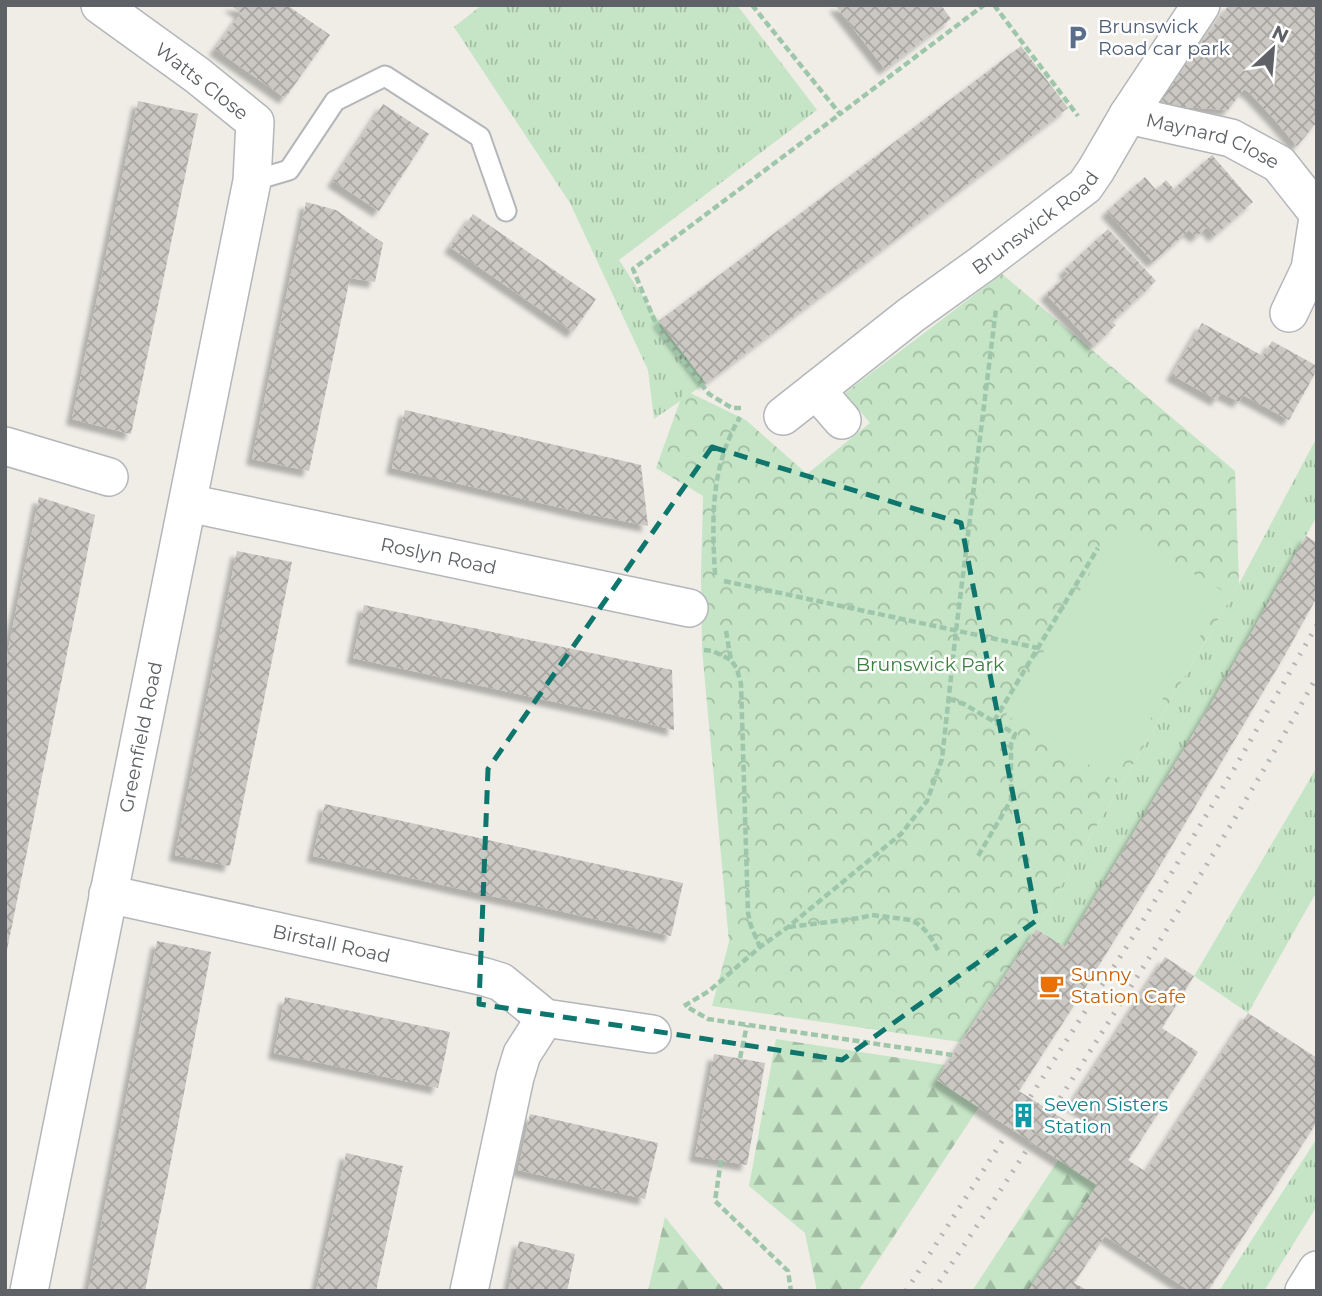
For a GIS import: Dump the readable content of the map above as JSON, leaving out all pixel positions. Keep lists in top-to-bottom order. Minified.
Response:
{"streets":{"street":["Watts Close","Maynard Close","Brunswick Road","Roslyn Road","Greenfield Road","Birstall Road"]},"crossings":[["Watts Close","Greenfield Road"],["Maynard Close","Brunswick Road"],["Roslyn Road","Greenfield Road"],["Greenfield Road","Birstall Road"]],"parks":["Brunswick Park"],"places":{"parking":["Brunswick Road car park"],"cafe":["Sunny Station Cafe"],"building":["Seven Sisters Station"]},"north":"top right"}
